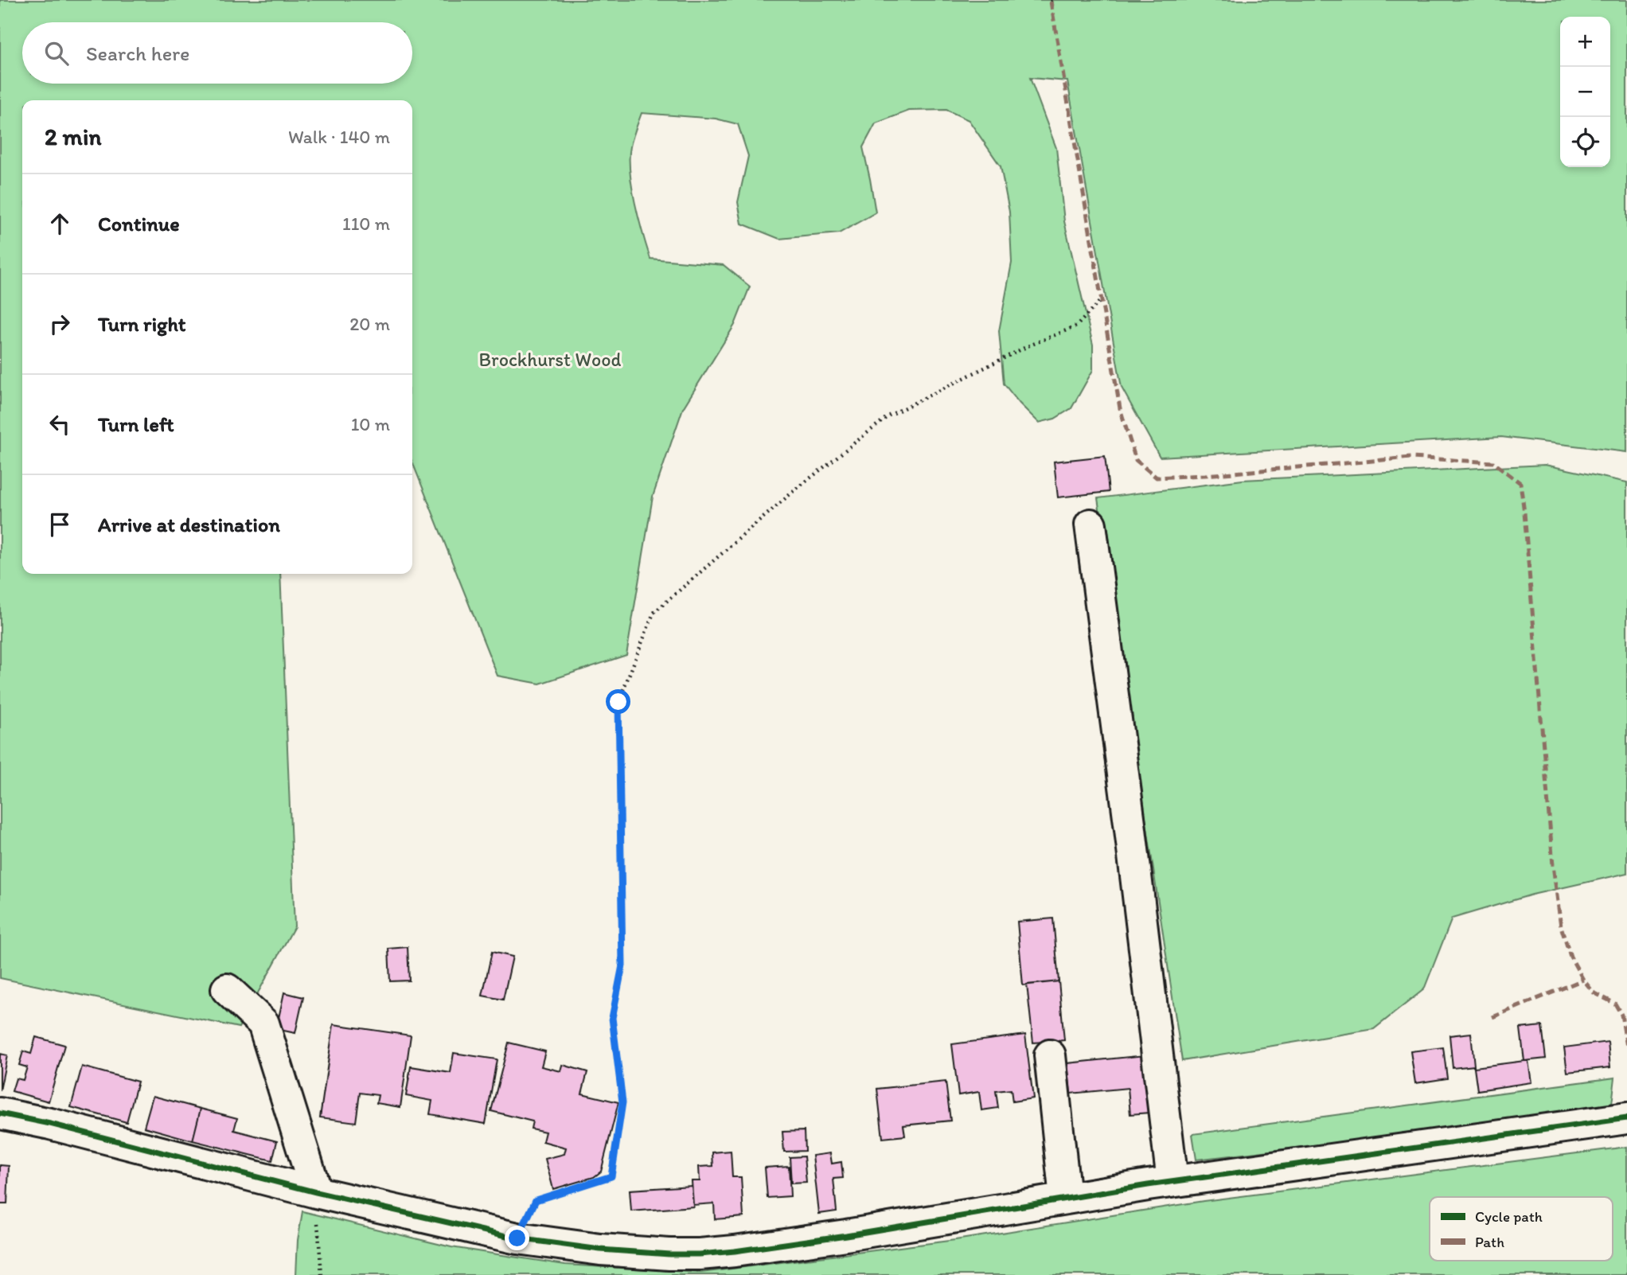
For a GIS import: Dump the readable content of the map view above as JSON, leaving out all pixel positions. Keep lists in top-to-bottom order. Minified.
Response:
{"parks":["Brockhurst Wood"],"legend":["Cycle path","Path"],"page":{"map_buttons":["+","−"],"search":"Search here","heading":["2 min","Walk · 140 m"],"list":[["Continue","110 m"],["Turn right","20 m"],["Turn left","10 m"],"Arrive at destination"]}}
